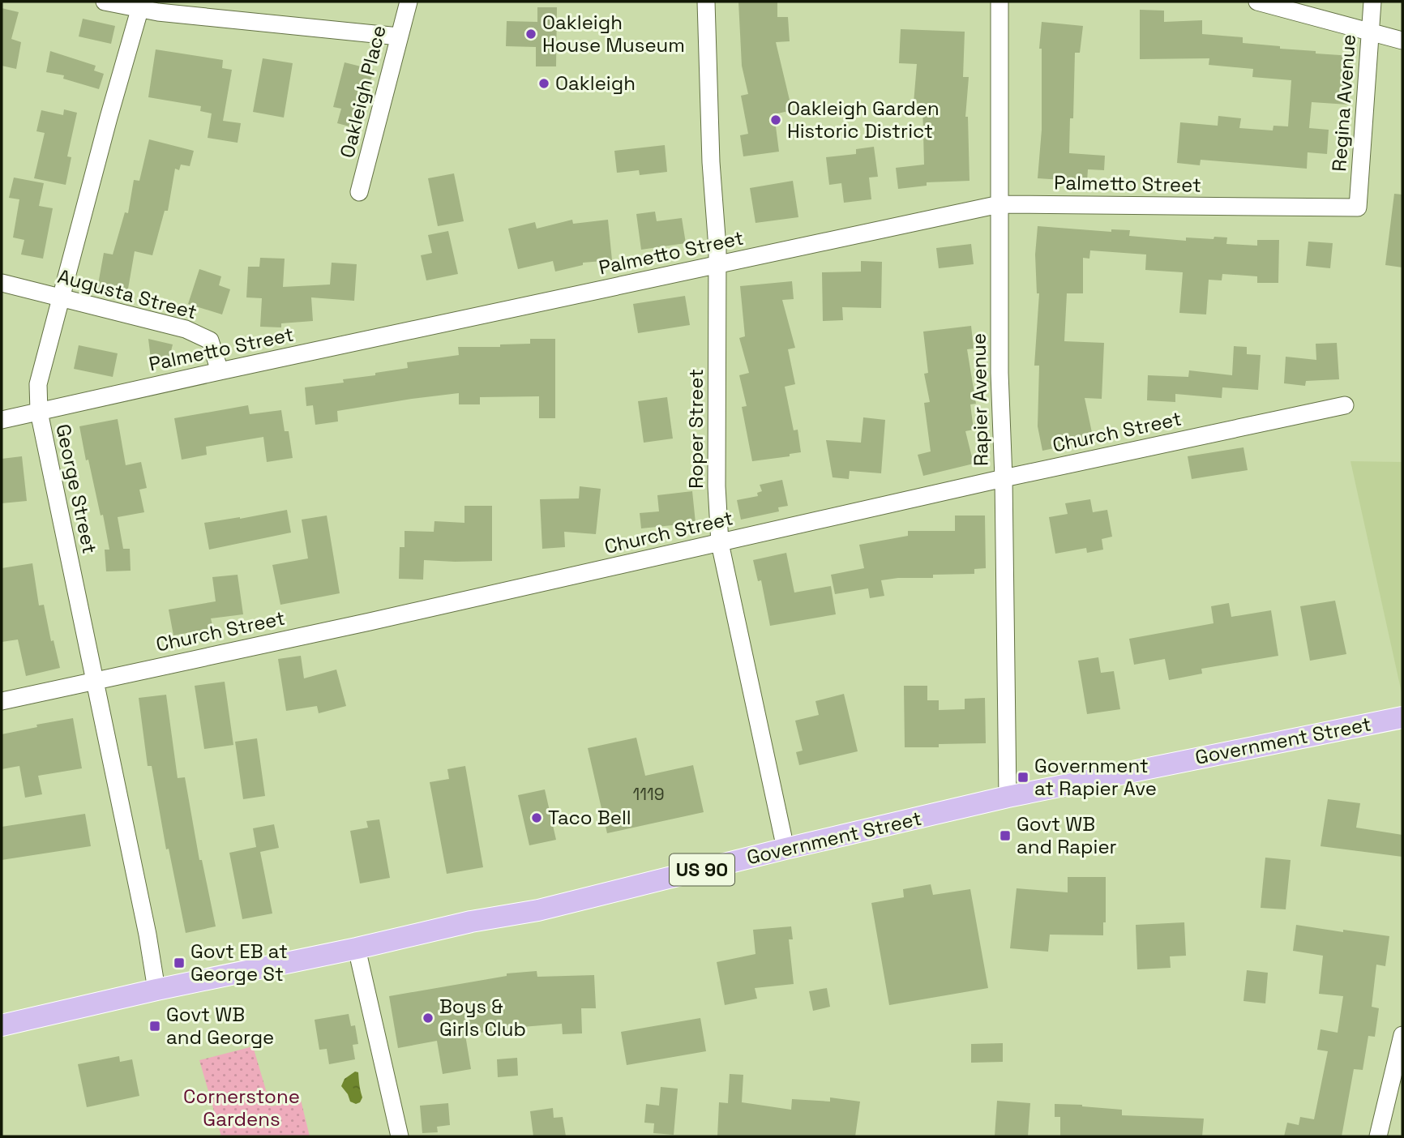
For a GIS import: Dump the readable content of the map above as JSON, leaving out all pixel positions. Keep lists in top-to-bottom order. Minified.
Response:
{"streets":{"main road":["Government Street","US 90"],"street":["Oakleigh Place","Regina Avenue","Palmetto Street","Augusta Street","Rapier Avenue","Roper Street","Church Street","George Street"]},"crossings":[["Regina Avenue","Palmetto Street"],["Palmetto Street","Augusta Street"],["Palmetto Street","Rapier Avenue"],["Palmetto Street","Roper Street"],["Palmetto Street","George Street"],["Augusta Street","George Street"],["Rapier Avenue","Church Street"],["Rapier Avenue","Government Street"],["Roper Street","Church Street"],["Roper Street","Government Street"],["Church Street","George Street"],["George Street","Government Street"]],"parks":["Cornerstone Gardens"],"places":{"other":["Oakleigh House Museum","Oakleigh","Oakleigh Garden Historic District","Taco Bell","Boys & Girls Club"],"transit":["Government at Rapier Ave","Govt WB and Rapier","Govt EB at George St","Govt WB and George"]},"house_numbers":["1119"]}
